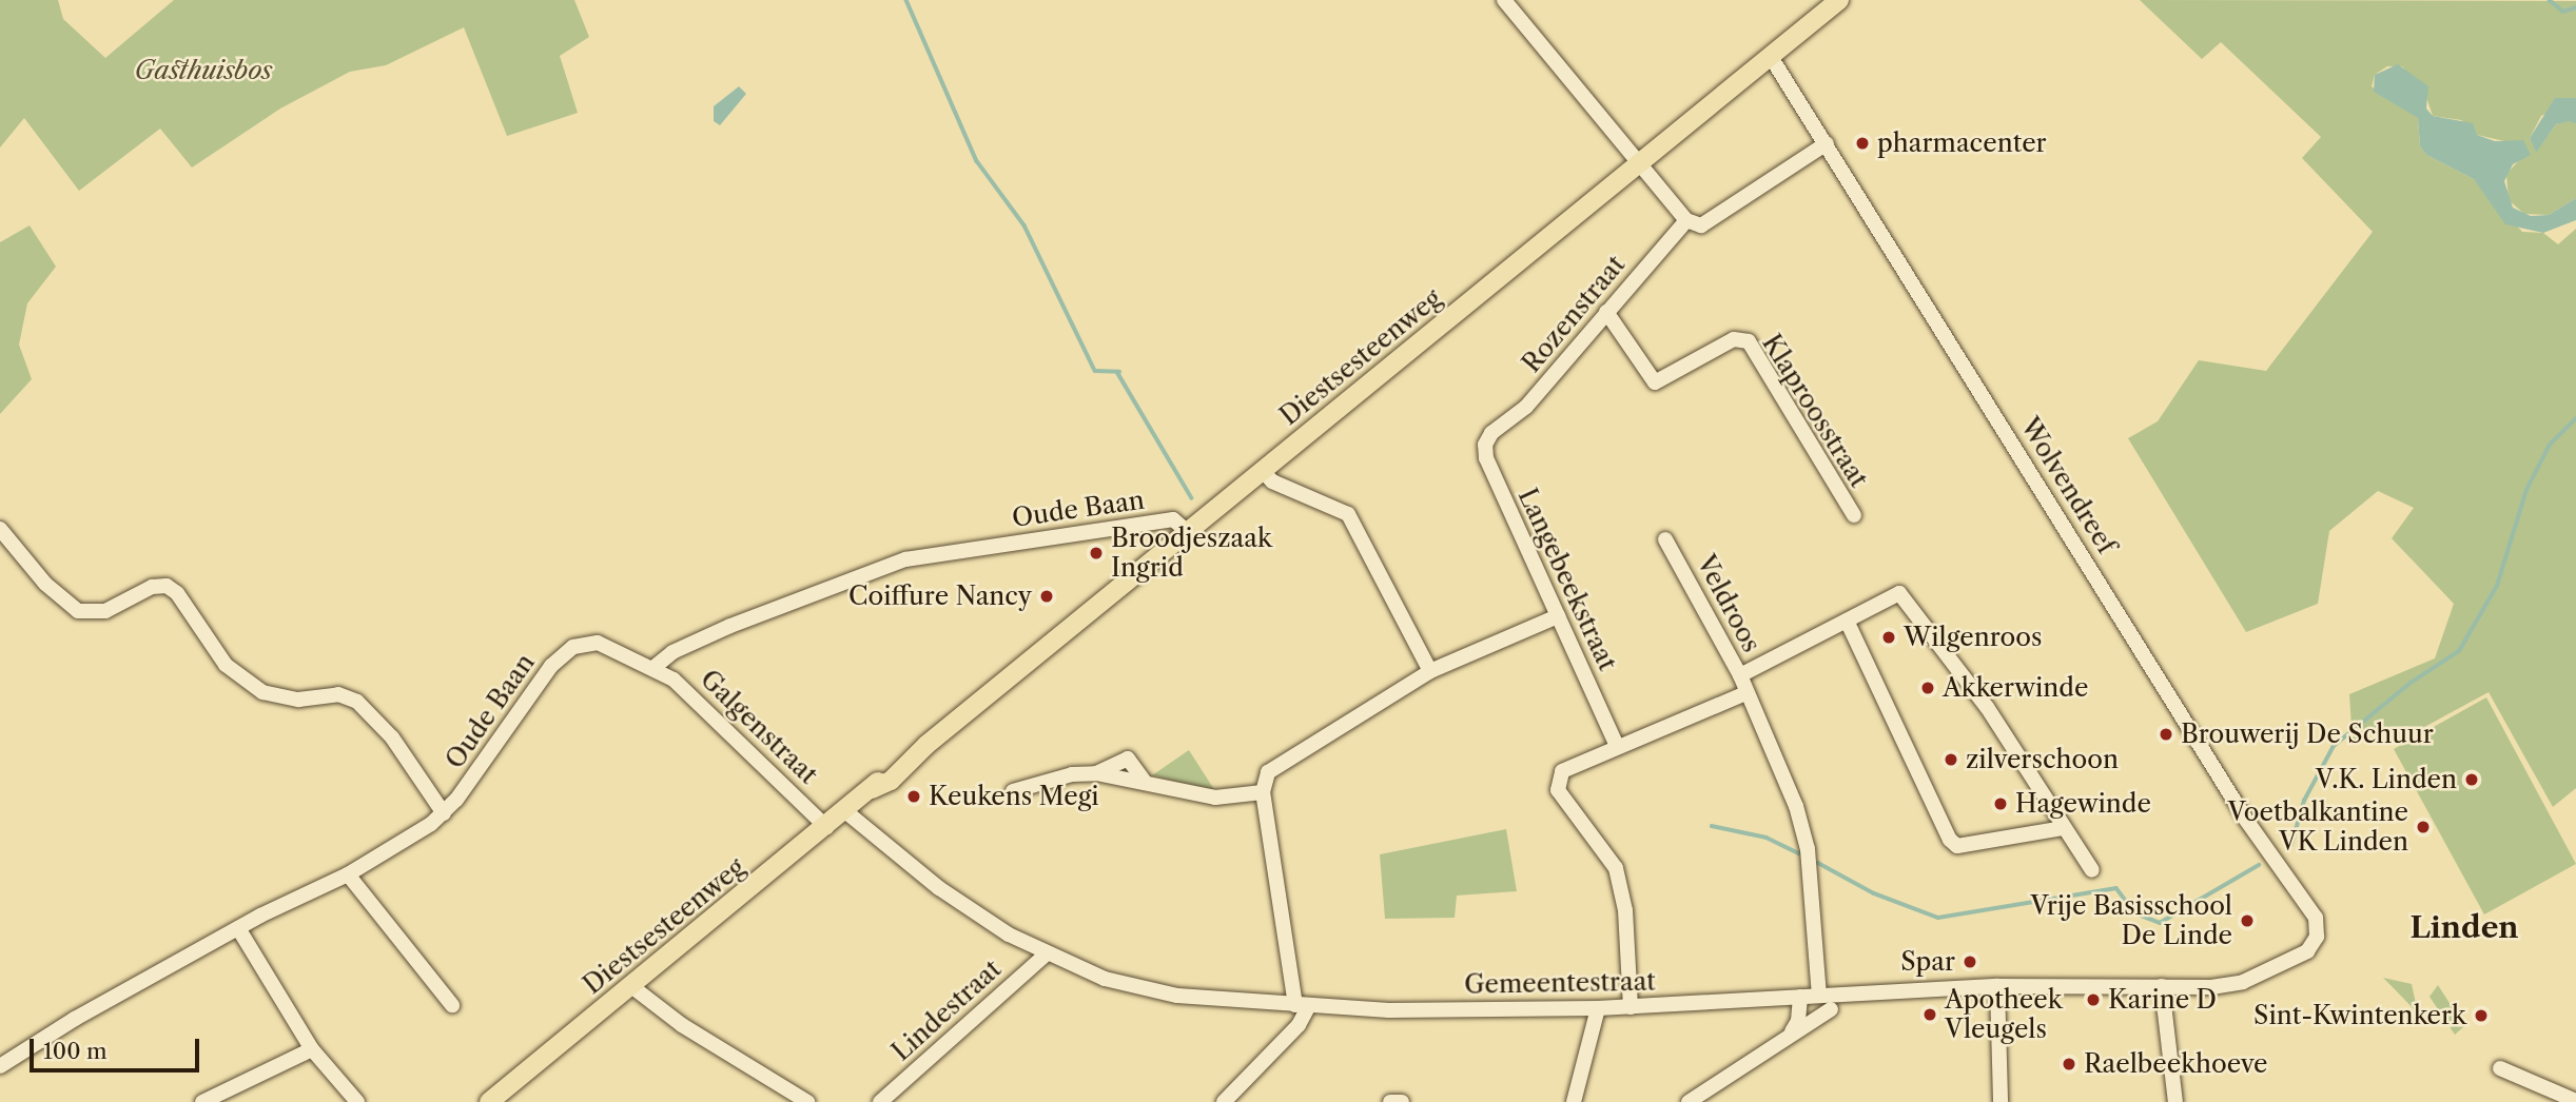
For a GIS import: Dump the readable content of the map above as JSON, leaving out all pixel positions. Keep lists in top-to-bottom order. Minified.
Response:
{"streets":{"main road":["Diestsesteenweg"],"street":["Rozenstraat","Klaproosstraat","Wolvendreef","Oude Baan","Langebeekstraat","Veldroos","Galgenstraat","Gemeentestraat","Lindestraat"]},"crossings":[["Rozenstraat","Klaproosstraat"],["Rozenstraat","Langebeekstraat"],["Diestsesteenweg","Wolvendreef"],["Diestsesteenweg","Oude Baan"],["Diestsesteenweg","Galgenstraat"],["Diestsesteenweg","Gemeentestraat"],["Wolvendreef","Gemeentestraat"],["Oude Baan","Galgenstraat"],["Veldroos","Gemeentestraat"],["Gemeentestraat","Lindestraat"]],"districts":["Linden"],"parks":["Gasthuisbos"],"places":["pharmacenter","Broodjeszaak Ingrid","Coiffure Nancy","Wilgenroos","Akkerwinde","Brouwerij De Schuur","zilverschoon","V.K. Linden","Keukens Megi","Hagewinde","Voetbalkantine VK Linden","Vrije Basisschool De Linde","Spar","Karine D","Apotheek Vleugels","Sint-Kwintenkerk","Raelbeekhoeve"],"scale_bar":"100 m"}
